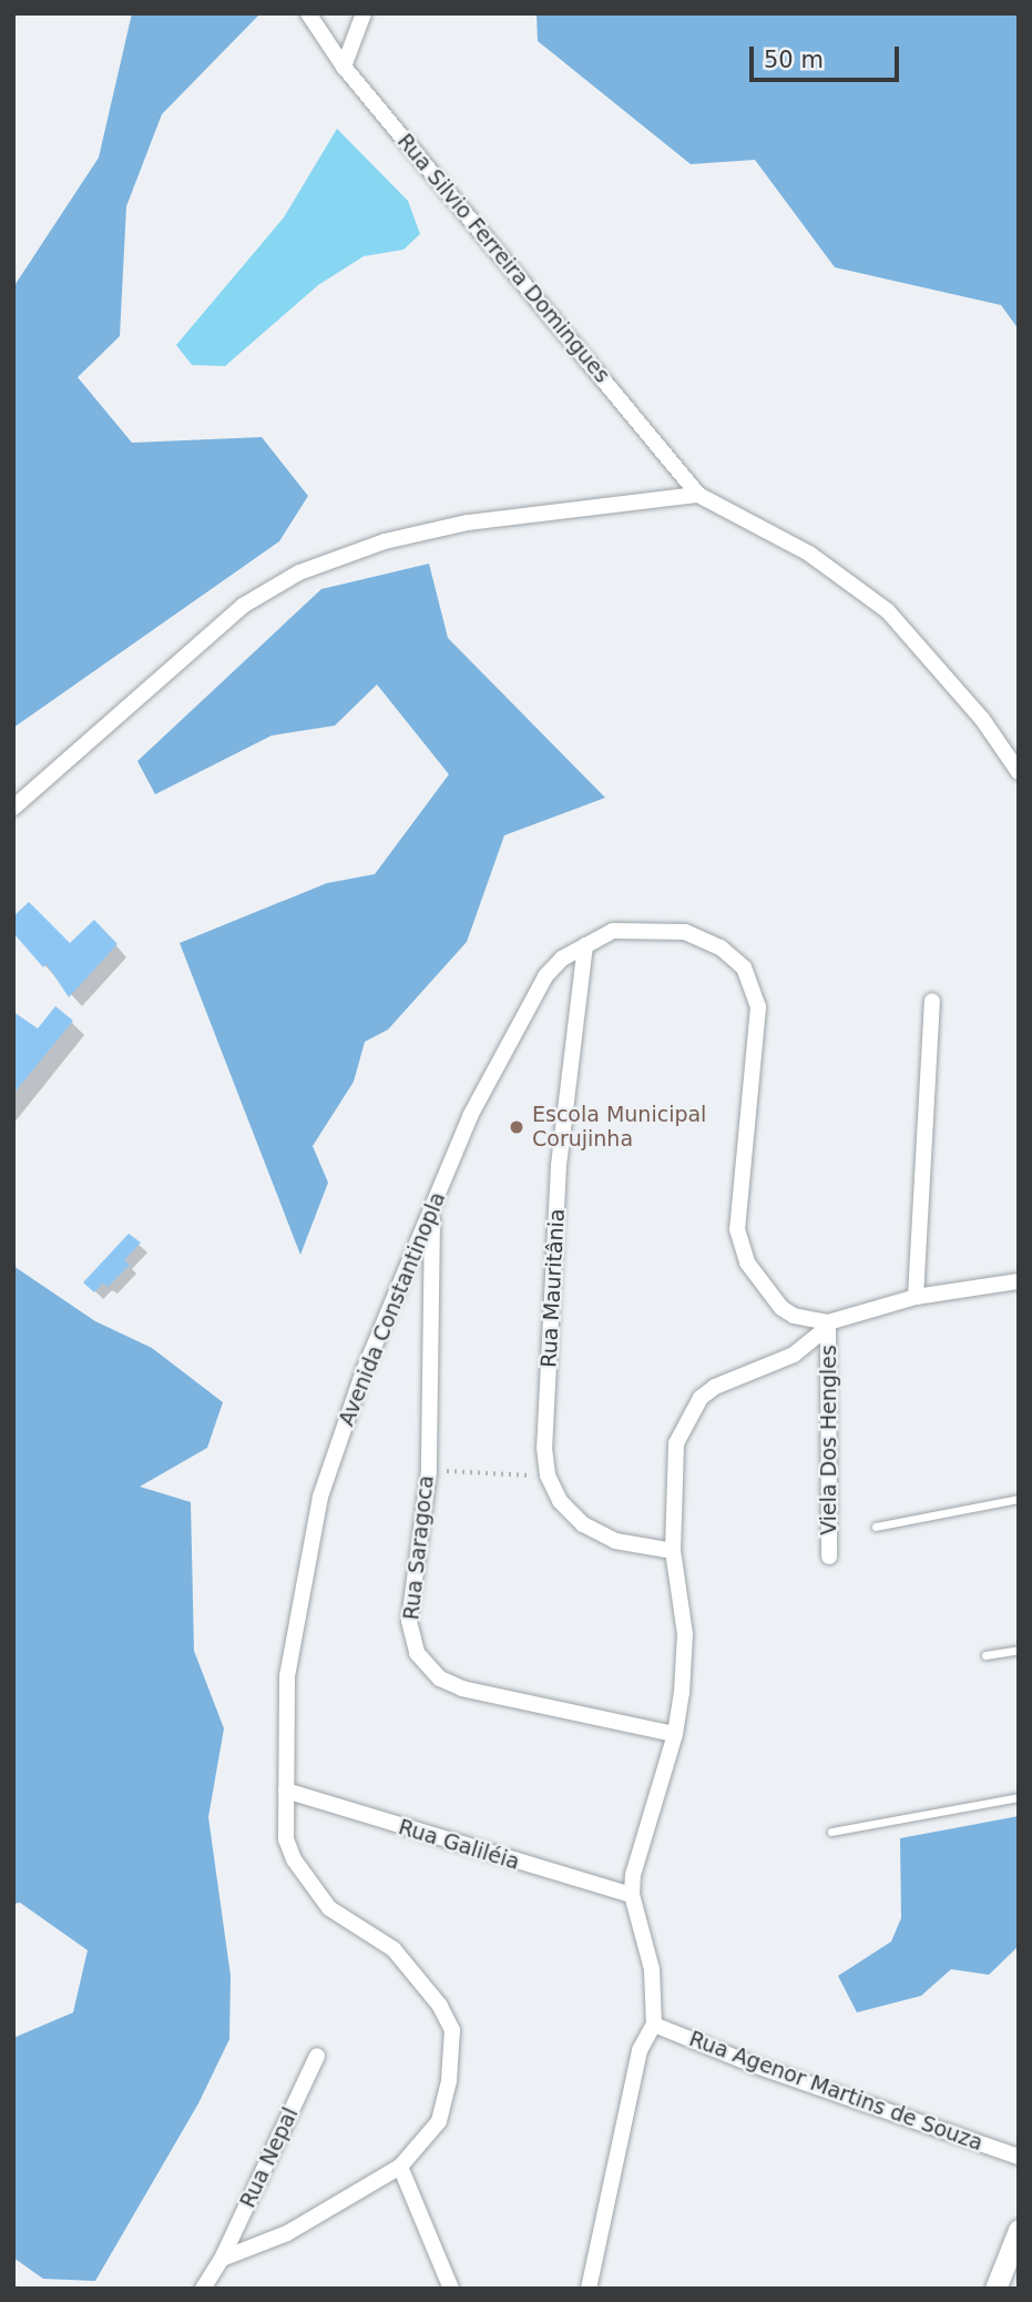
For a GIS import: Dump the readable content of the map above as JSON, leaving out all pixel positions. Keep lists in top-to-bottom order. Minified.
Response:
{"streets":{"street":["Rua Silvio Ferreira Domingues","Rua Mauritânia","Avenida Constantinopla","Viela Dos Hengles","Rua Saragoca","Rua Galiléia","Rua Agenor Martins de Souza","Rua Nepal"]},"crossings":[["Rua Mauritânia","Avenida Constantinopla"],["Avenida Constantinopla","Viela Dos Hengles"],["Avenida Constantinopla","Rua Saragoca"],["Avenida Constantinopla","Rua Galiléia"],["Avenida Constantinopla","Rua Nepal"]],"places":["Escola Municipal Corujinha"],"scale_bar":"50 m"}
